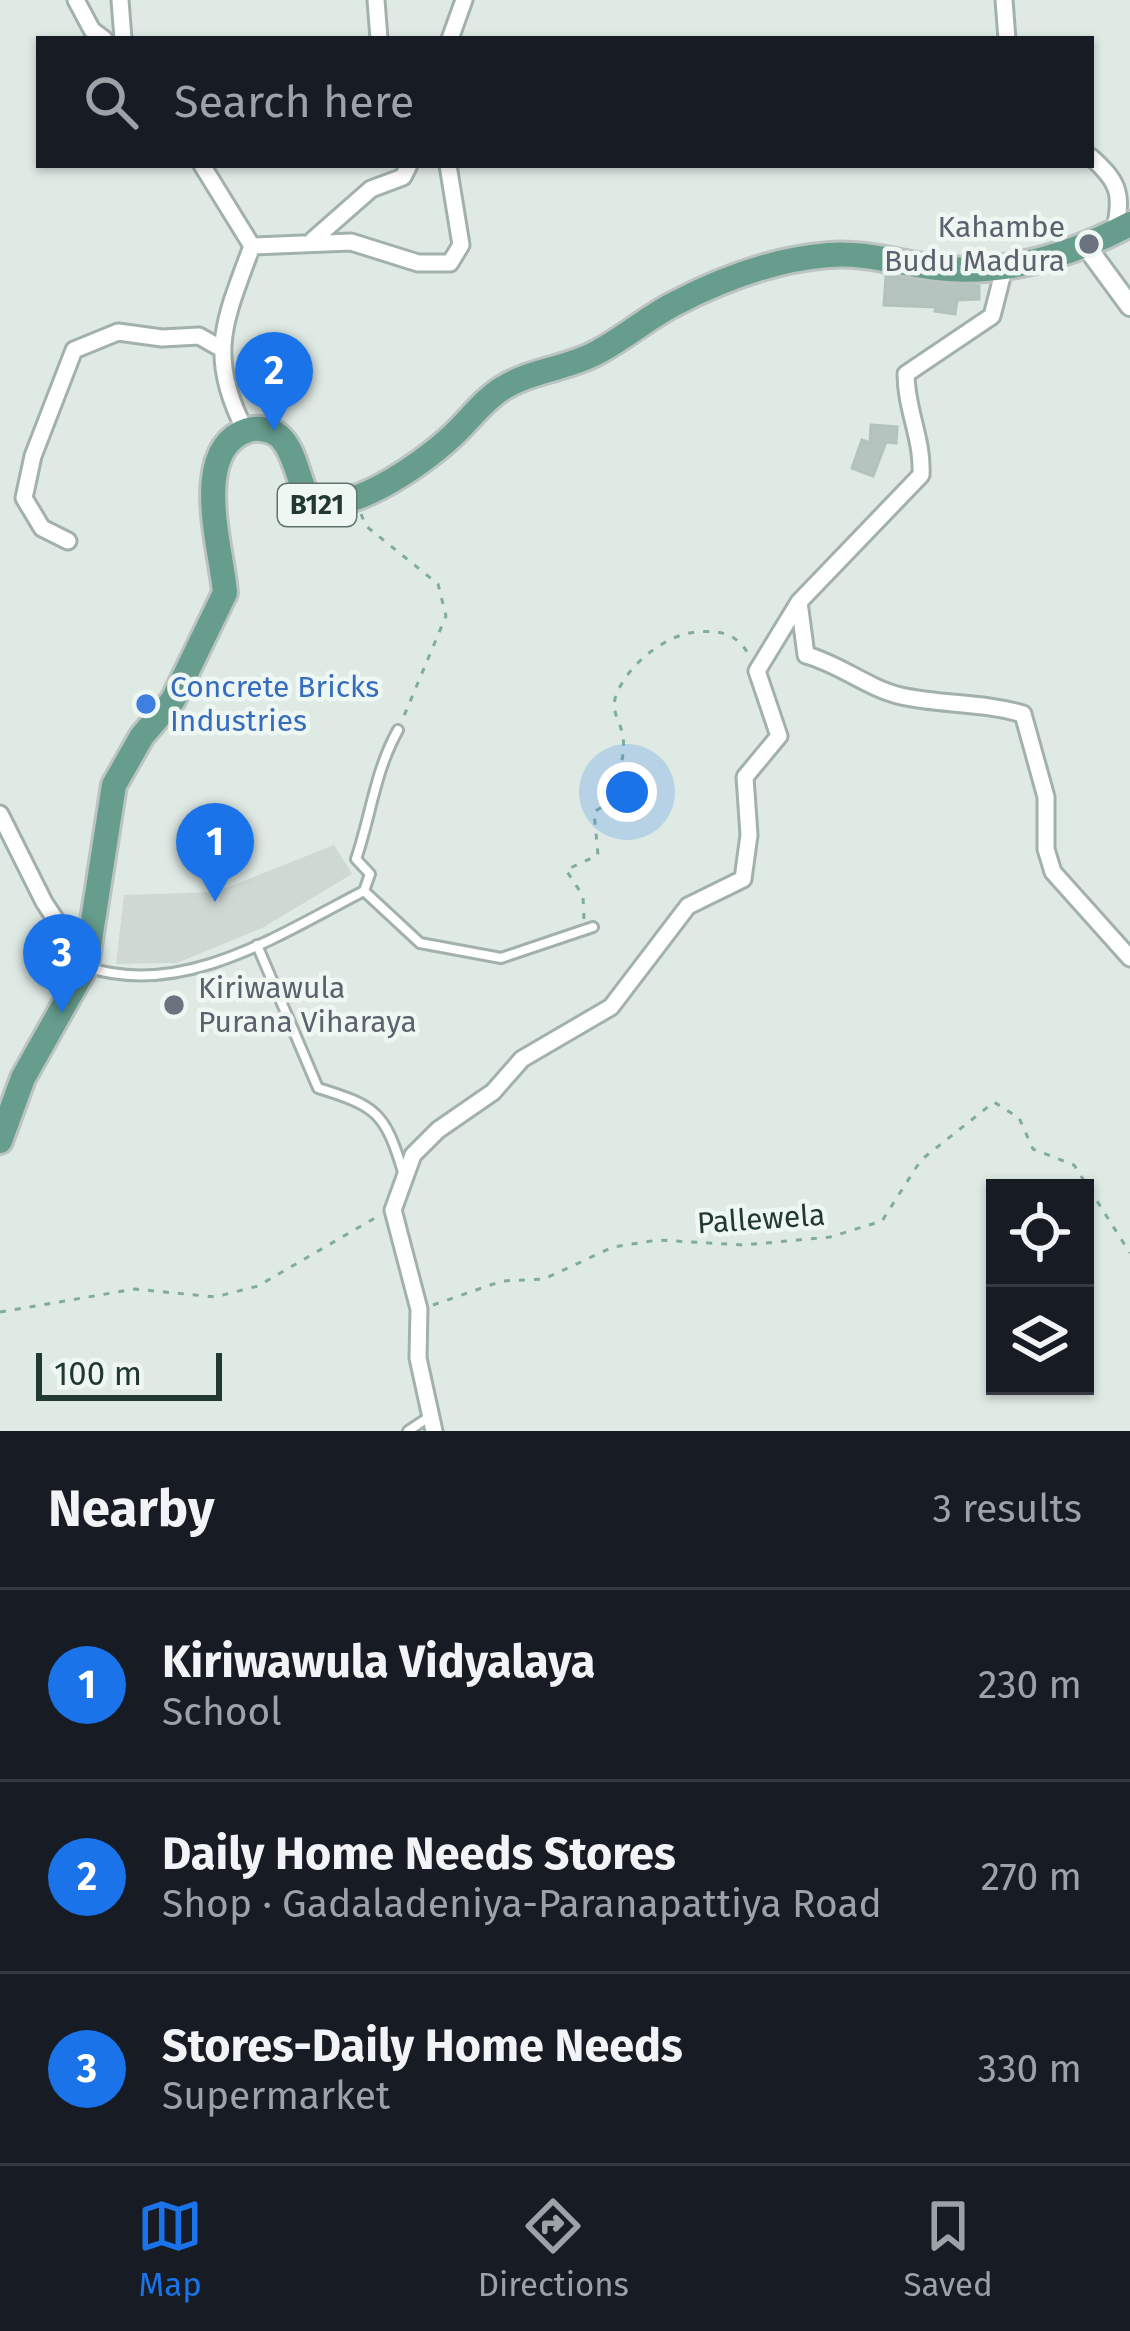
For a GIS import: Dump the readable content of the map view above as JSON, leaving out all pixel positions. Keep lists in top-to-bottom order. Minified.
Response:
{"streets":{"main road":["B121"],"path":["Pallewela"]},"places":["Kahambe Budu Madura","Concrete Bricks Industries","Kiriwawula Purana Viharaya"],"scale_bar":"100 m","page":{"search":"Search here","pins":["2","1","3"],"scale":"100 m","heading":["Nearby","3 results"],"list":[{"mark":"1","name":"Kiriwawula Vidyalaya","note":"School","value":"230 m"},{"mark":"2","name":"Daily Home Needs Stores","note":"Shop · Gadaladeniya-Paranapattiya Road","value":"270 m"},{"mark":"3","name":"Stores-Daily Home Needs","note":"Supermarket","value":"330 m"}],"nav":["Map","Directions","Saved"]}}
